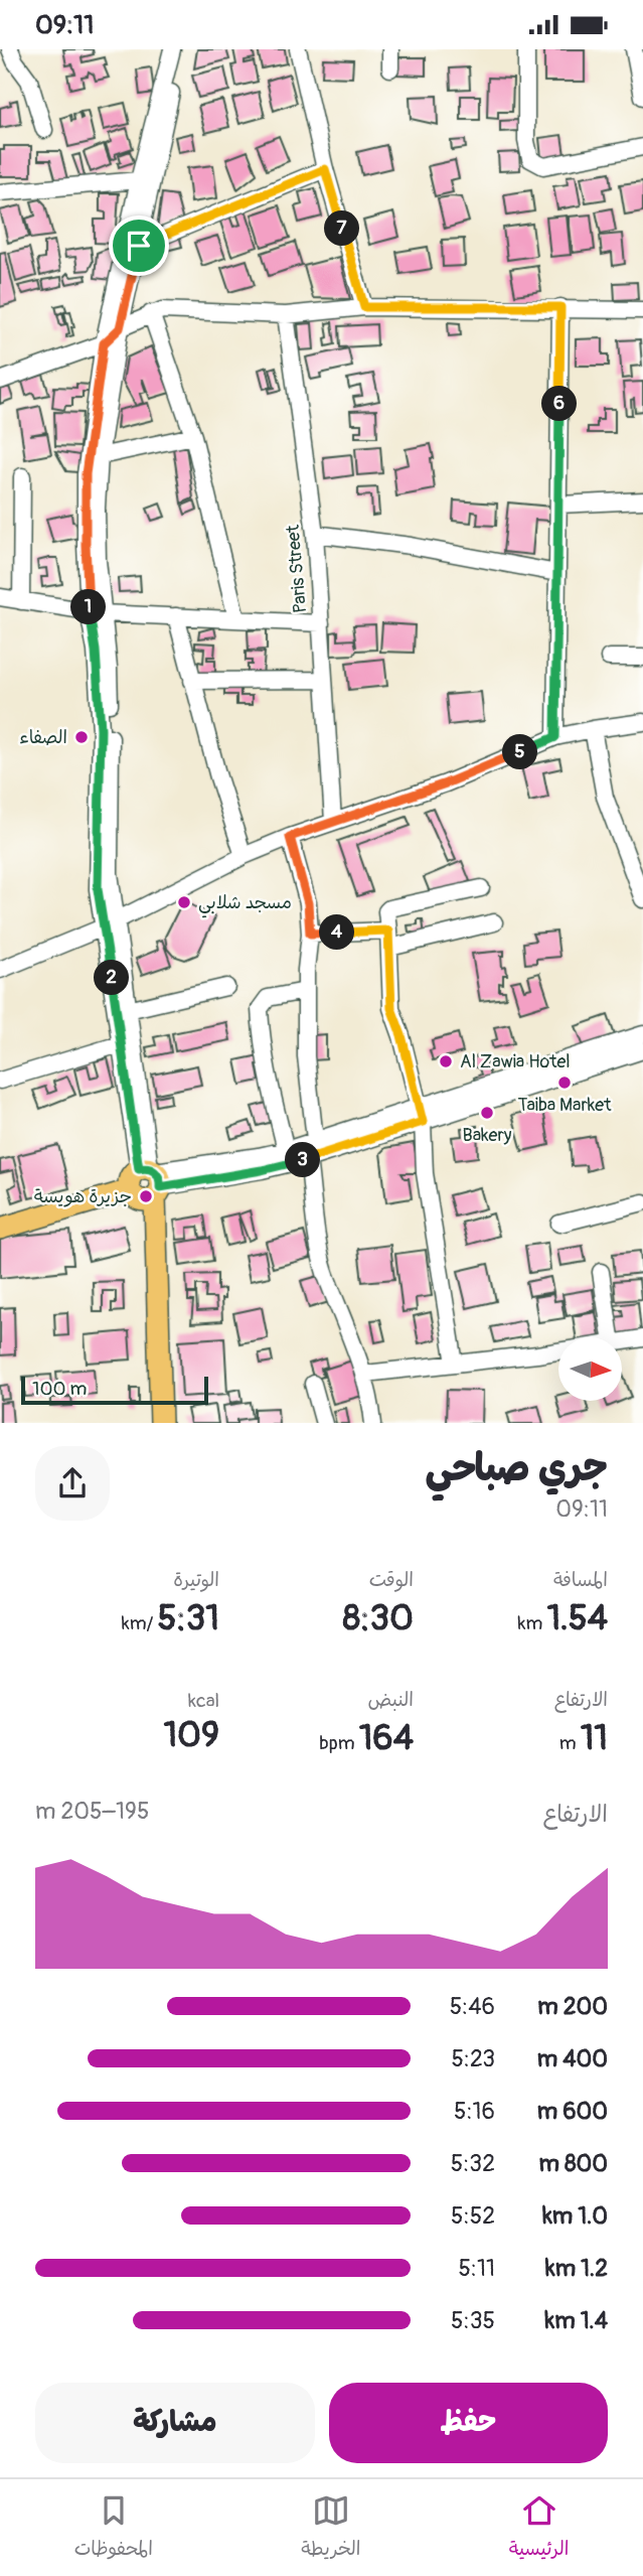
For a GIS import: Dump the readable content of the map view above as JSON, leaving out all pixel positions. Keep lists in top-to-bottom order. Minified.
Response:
{"streets":{"street":["Paris Street"]},"places":["الصفاء","مسجد شلابي","Al Zawia Hotel","Taiba Market","Bakery","جزيرة هويسة"],"scale_bar":"100 m","north":"right","page":{"status":"09:11","pins":["7","6","1","5","4","2","3"],"scale":"100 m","heading":["جري صباحي","09:11"],"stats":[["المسافة","1.54 km"],["الوقت","8:30"],["الوتيرة","5:31 /km"],["الارتفاع","11 m"],["النبض","164 bpm"],["kcal","109"]],"chart":["الارتفاع","195–205 m"],"list":[{"name":"200 m","note":"5:46"},{"name":"400 m","note":"5:23"},{"name":"600 m","note":"5:16"},{"name":"800 m","note":"5:32"},{"name":"1.0 km","note":"5:52"},{"name":"1.2 km","note":"5:11"},{"name":"1.4 km","note":"5:35"}],"buttons":["حفظ","مشاركة"],"tabs":["الرئيسية","الخريطة","المحفوظات"]}}
